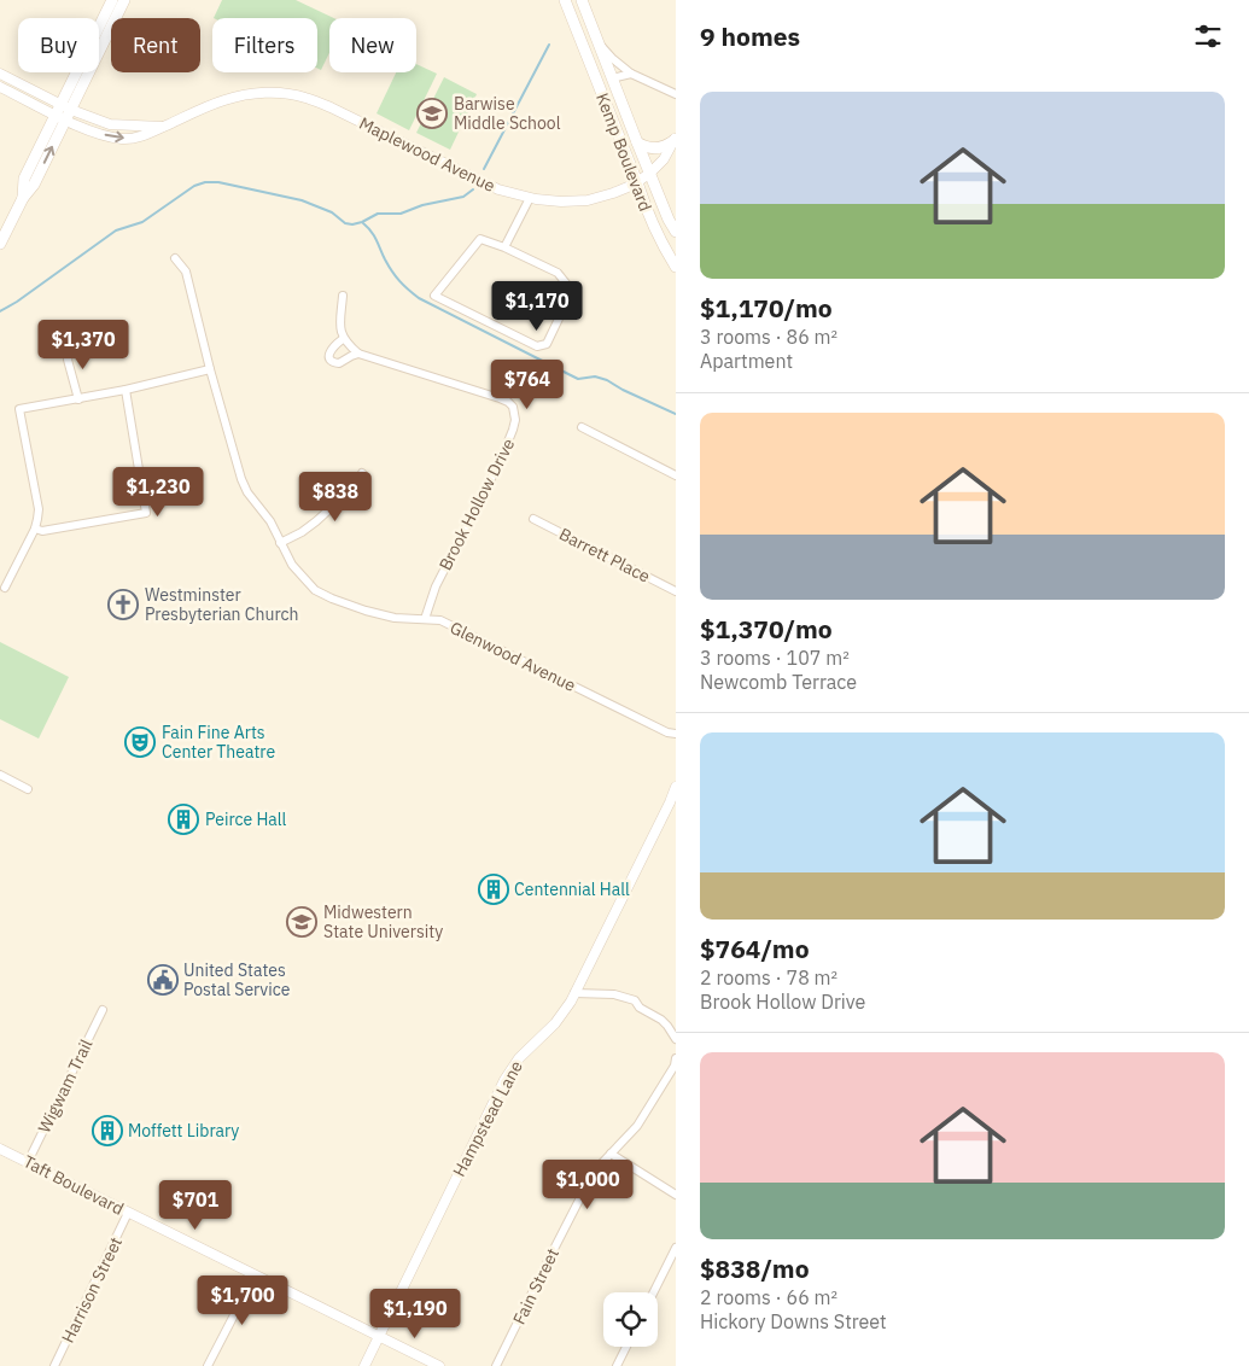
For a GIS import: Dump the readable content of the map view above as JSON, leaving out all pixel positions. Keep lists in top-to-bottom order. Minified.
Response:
{"streets":{"main road":["Kemp Boulevard"],"street":["Maplewood Avenue","Brook Hollow Drive","Barrett Place","Glenwood Avenue","Wigwam Trail","Hampstead Lane","Taft Boulevard","Fain Street","Harrison Street"]},"crossings":[["Kemp Boulevard","Maplewood Avenue"],["Brook Hollow Drive","Glenwood Avenue"],["Wigwam Trail","Taft Boulevard"],["Hampstead Lane","Taft Boulevard"],["Taft Boulevard","Harrison Street"]],"places":{"school or university":["Barwise Middle School","Midwestern State University"],"church":["Westminster Presbyterian Church"],"theatre":["Fain Fine Arts Center Theatre"],"building":["Peirce Hall","Centennial Hall","Moffett Library"],"public building":["United States Postal Service"]},"page":{"heading":"9 homes","chip":["Buy","Rent","Filters","New"],"list":[{"name":"$1,170/mo","note":"3 rooms · 86 m² · Apartment"},{"name":"$1,370/mo","note":"3 rooms · 107 m² · Newcomb Terrace"},{"name":"$764/mo","note":"2 rooms · 78 m² · Brook Hollow Drive"},{"name":"$838/mo","note":"2 rooms · 66 m² · Hickory Downs Street"}],"price":["$1,170","$1,370","$764","$1,230","$838","$1,000","$701","$1,700","$1,190"]}}
